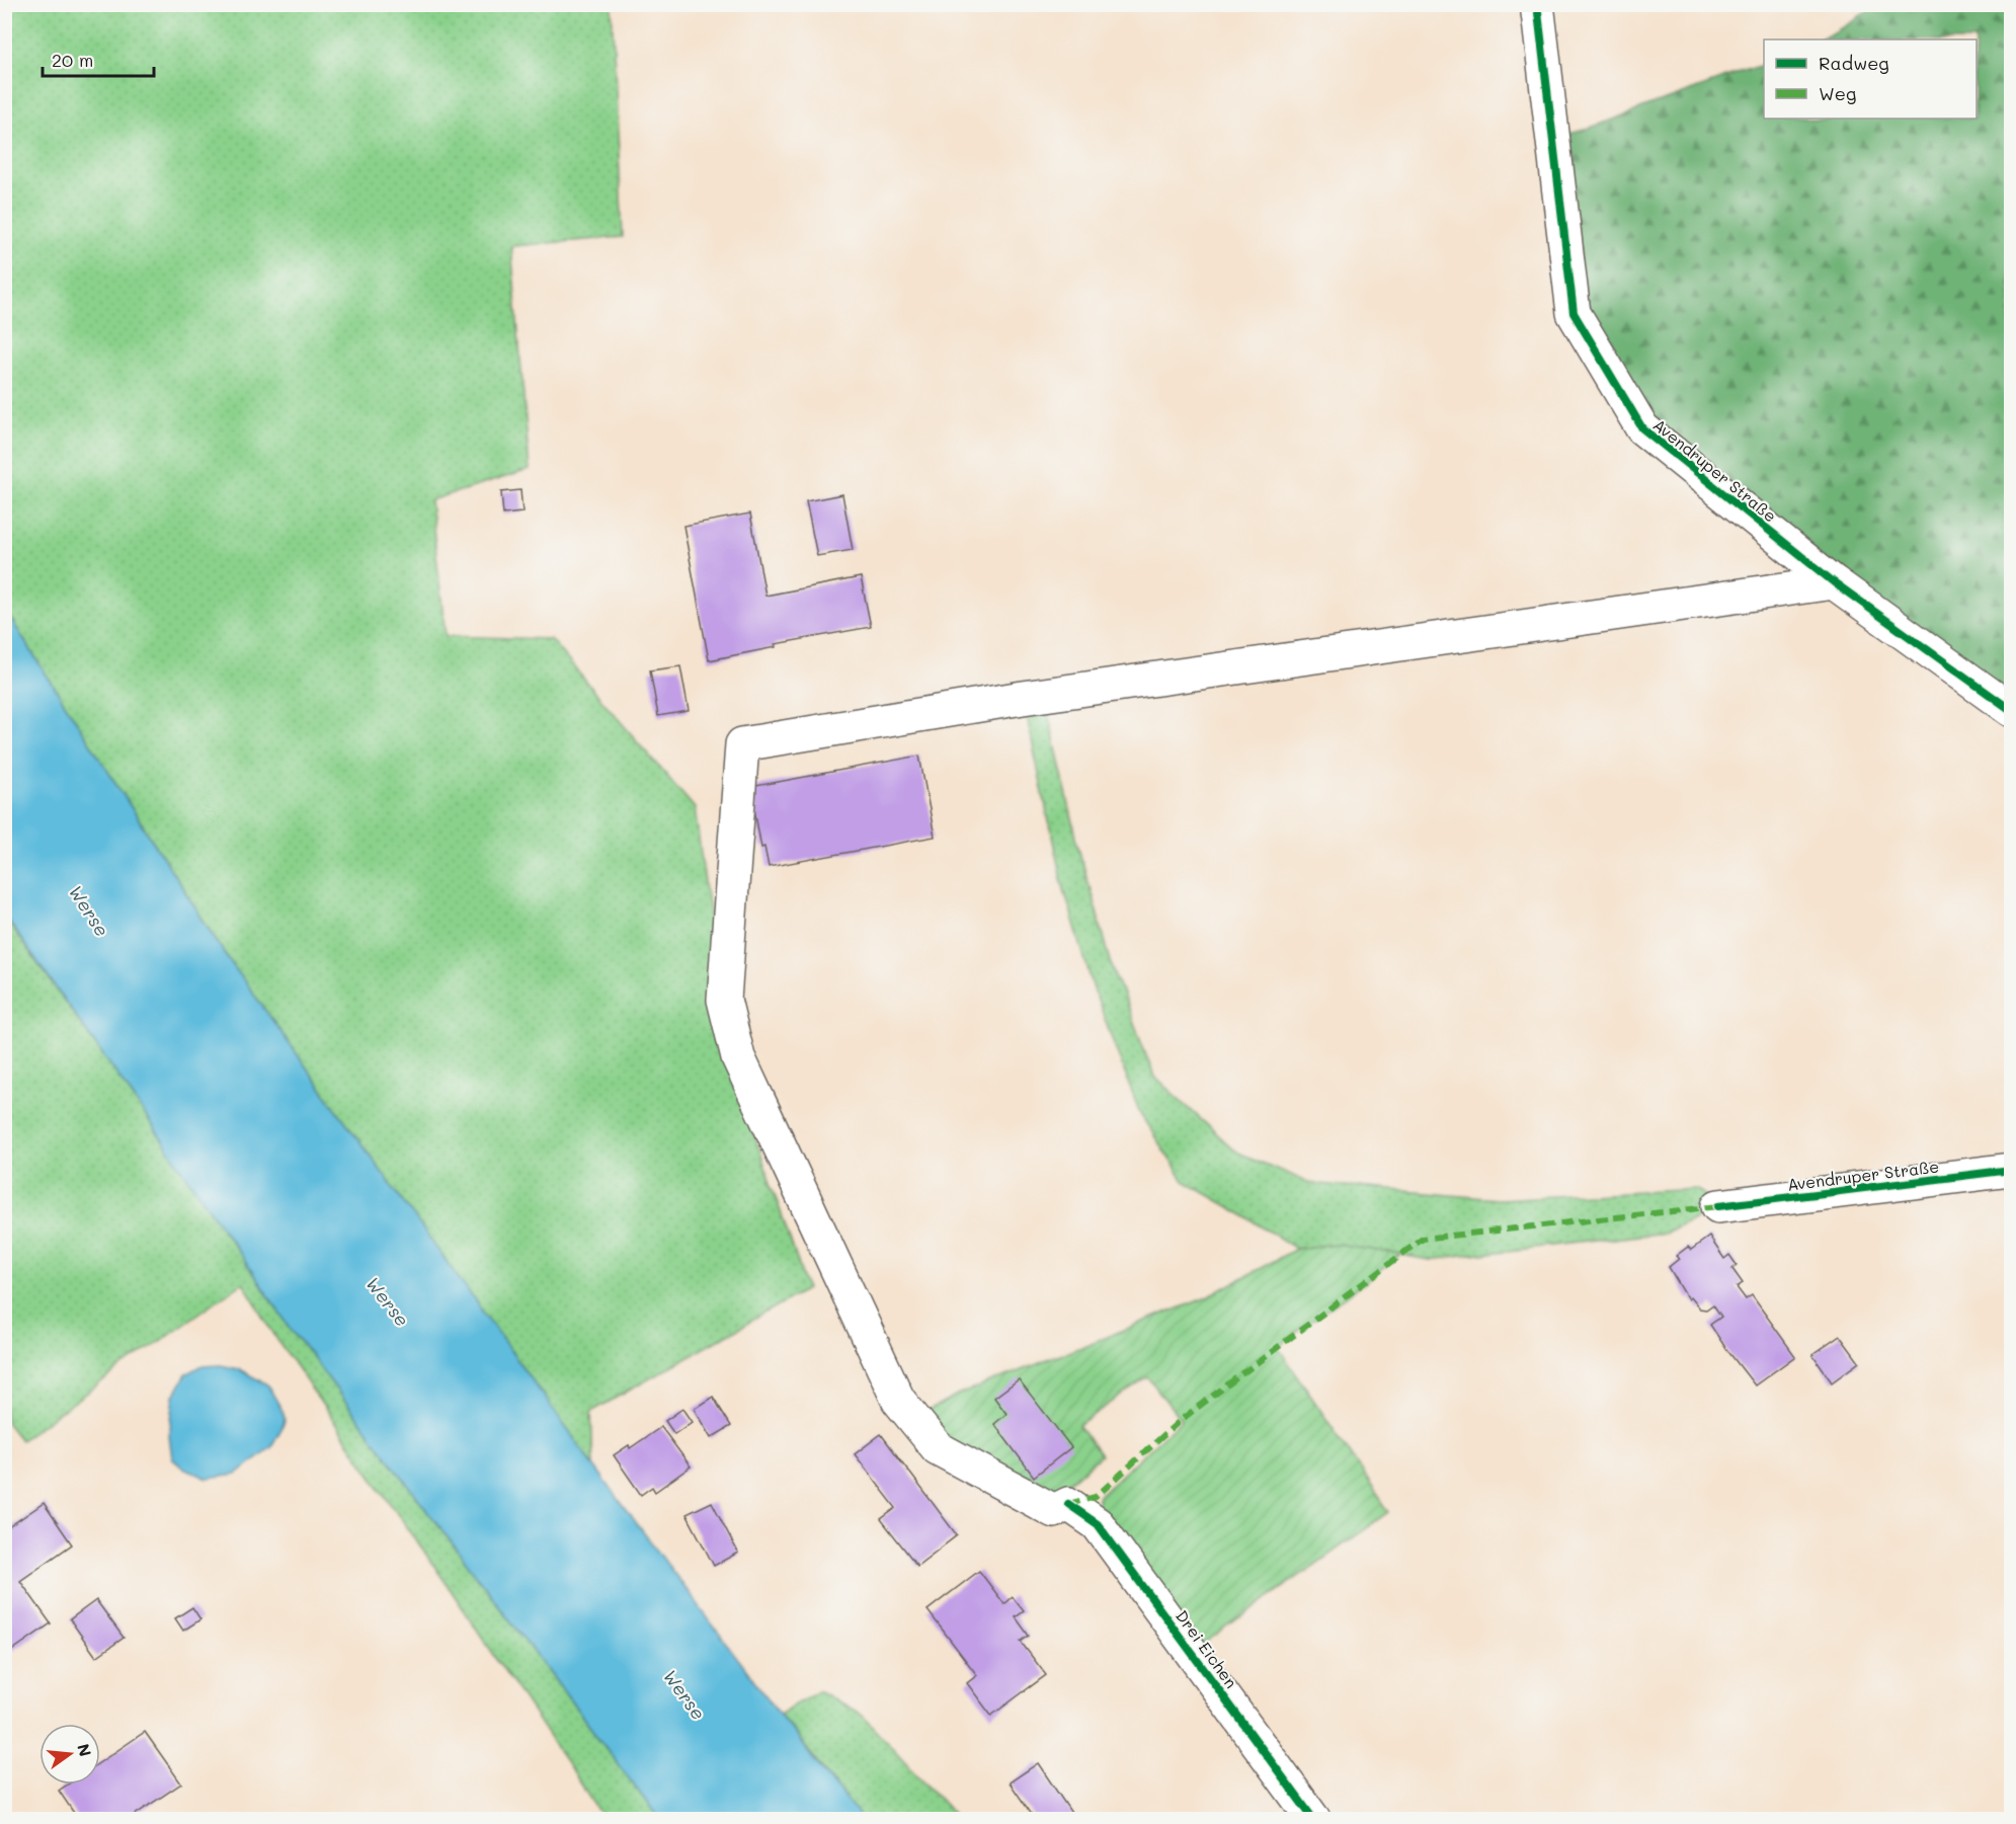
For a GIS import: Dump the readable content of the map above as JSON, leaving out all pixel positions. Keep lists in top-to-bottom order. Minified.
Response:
{"streets":{"street":["Avendruper Straße","Drei Eichen"]},"crossings":[["Avendruper Straße","Drei Eichen"]],"water":["Werse"],"legend":["Radweg","Weg"],"scale_bar":"20 m","north":"right"}
